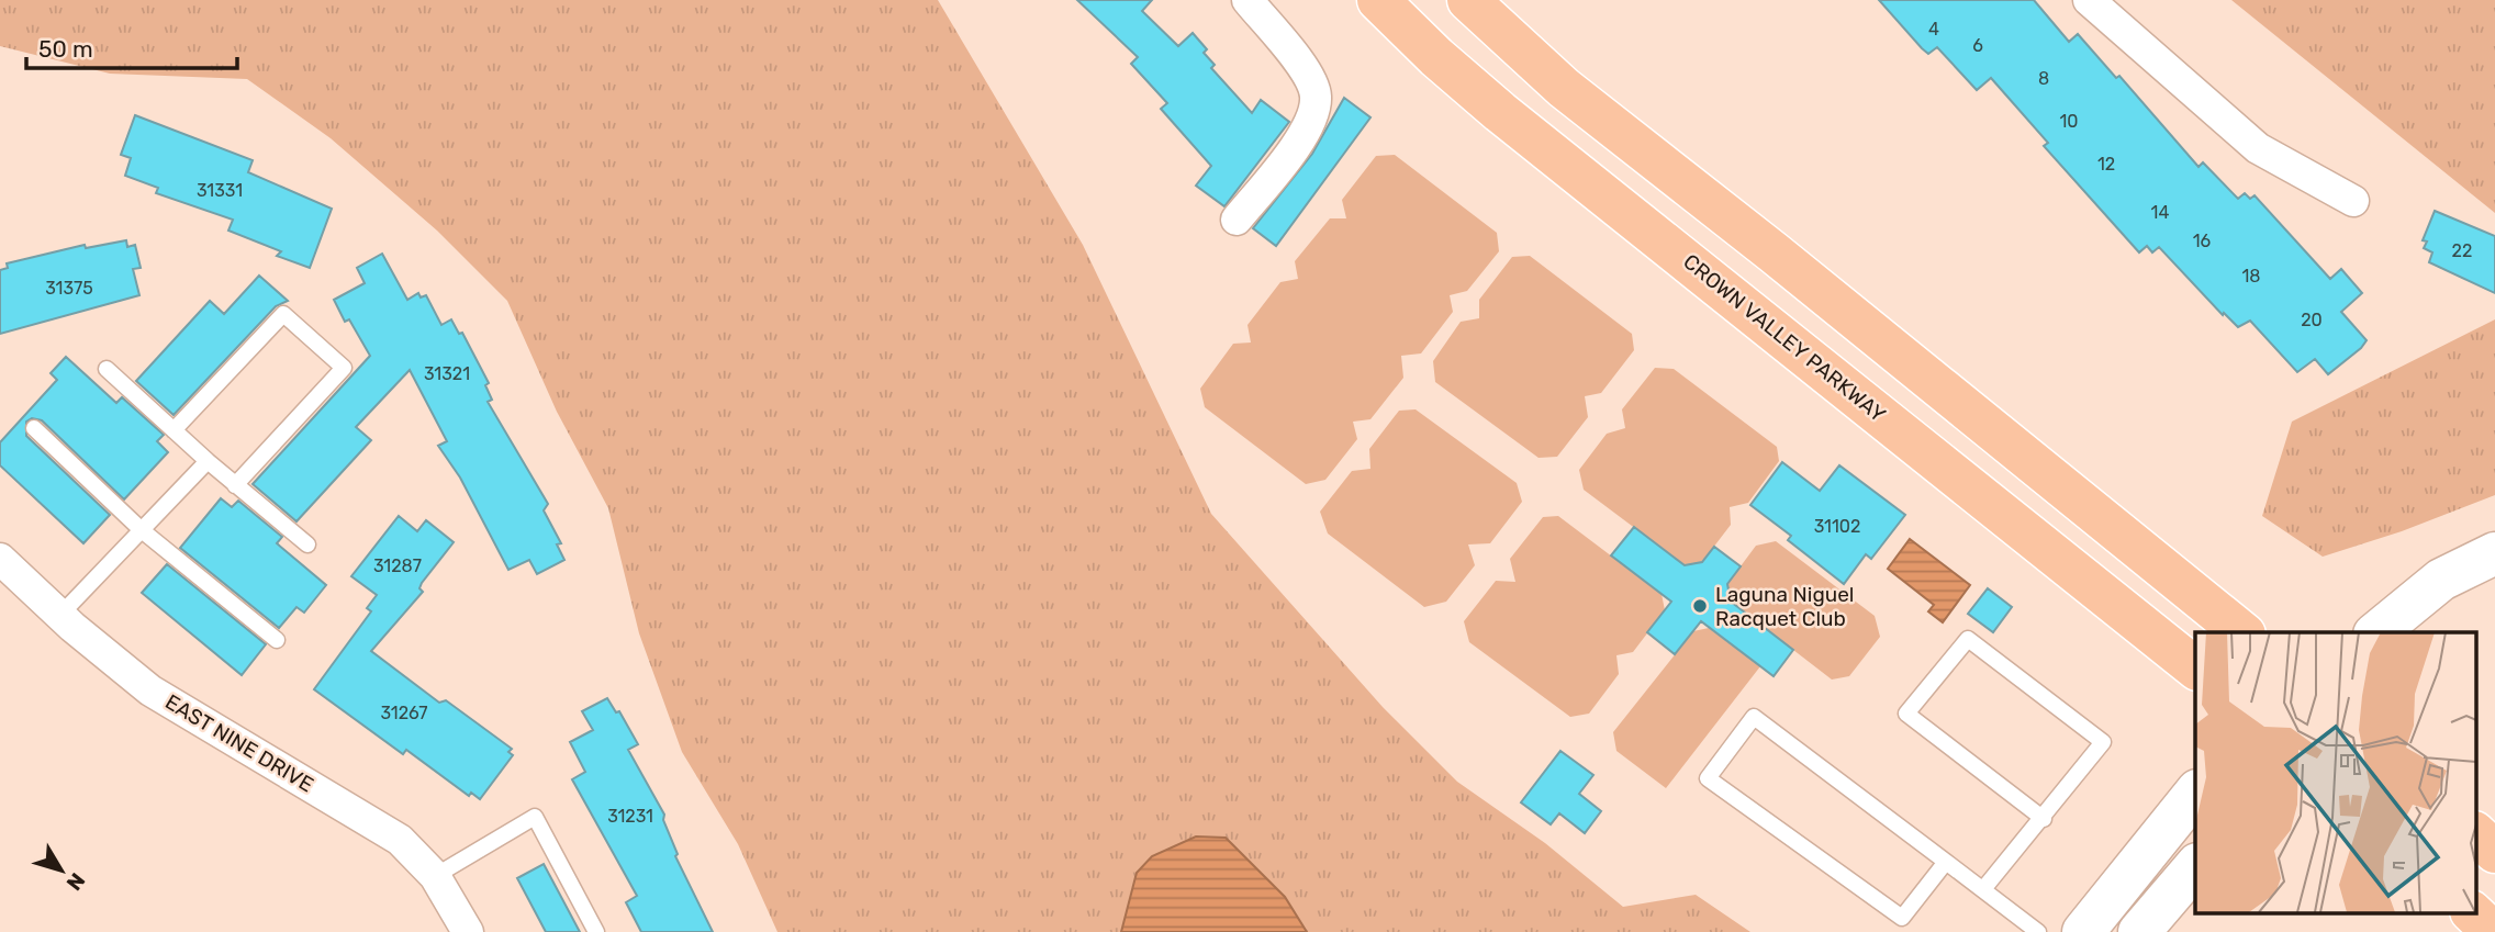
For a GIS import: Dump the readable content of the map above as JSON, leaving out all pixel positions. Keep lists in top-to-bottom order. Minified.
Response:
{"streets":{"main road":["CROWN VALLEY PARKWAY"],"street":["EAST NINE DRIVE"]},"places":["Laguna Niguel Racquet Club"],"house_numbers":["4","6","8","10","12","31331","14","16","22","18","31375","20","31321","31102","31287","31267","31231"],"scale_bar":"50 m","north":"bottom right"}
